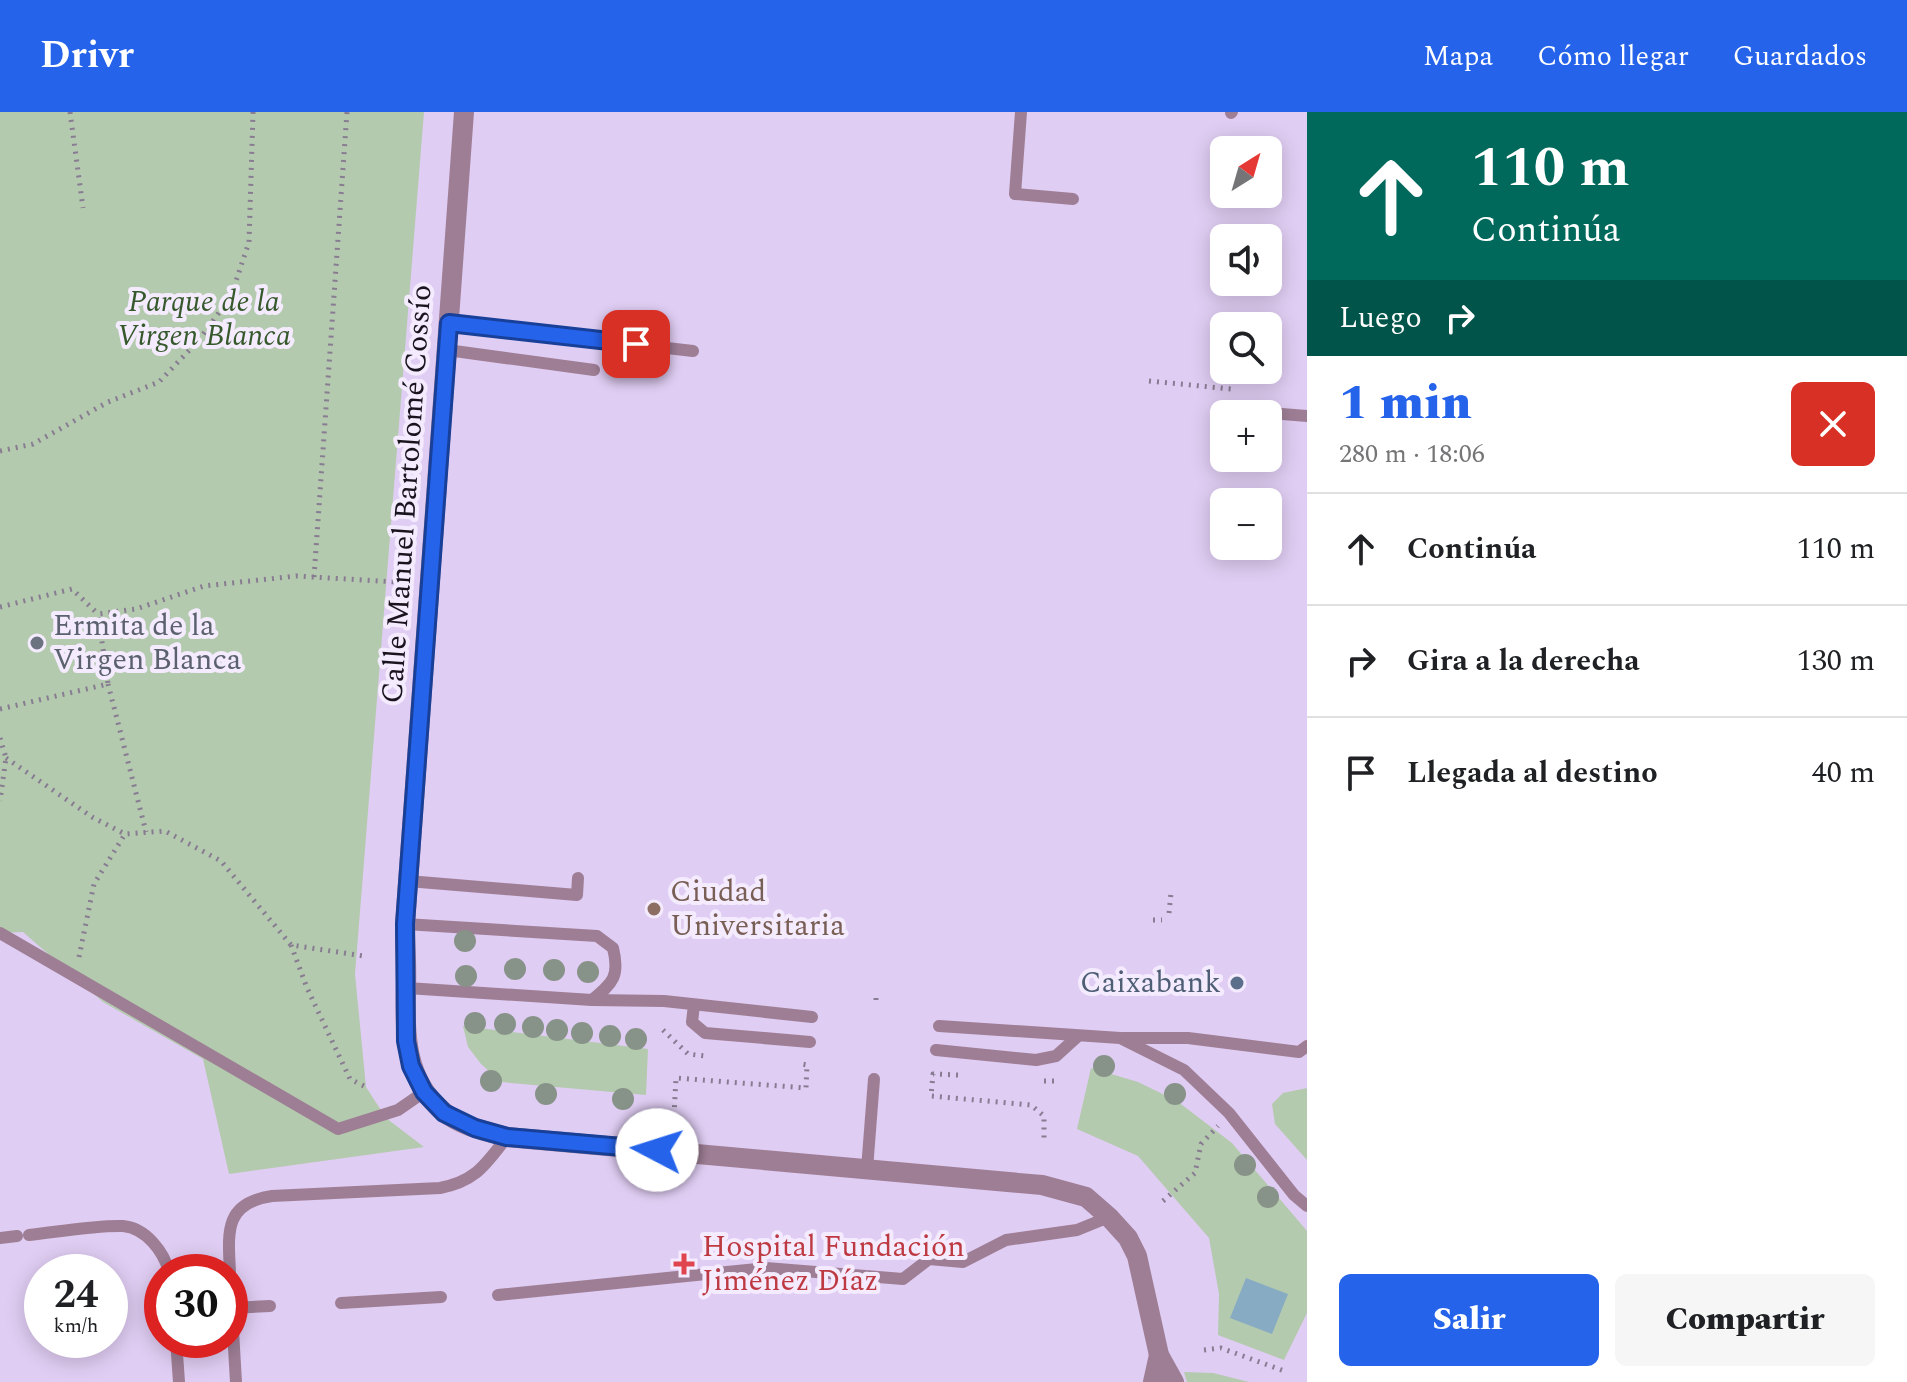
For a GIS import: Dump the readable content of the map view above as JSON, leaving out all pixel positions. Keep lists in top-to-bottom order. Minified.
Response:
{"streets":{"street":["Calle Manuel Bartolomé Cossío"]},"parks":["Parque de la Virgen Blanca"],"places":{"other":["Ermita de la Virgen Blanca","Ciudad Universitaria","Caixabank"],"health":["Hospital Fundación Jiménez Díaz"]},"north":"top right","page":{"header":"Drivr","nav":["Mapa","Cómo llegar","Guardados"],"turn":["110 m","Continúa"],"map_buttons":["+","−"],"then":"Luego","heading":["1 min","280 m · 18:06"],"list":[{"name":"Continúa","value":"110 m"},{"name":"Gira a la derecha","value":"130 m"},{"name":"Llegada al destino","value":"40 m"}],"speed":"24 km/h","limit":"30","buttons":["Salir","Compartir"]}}
